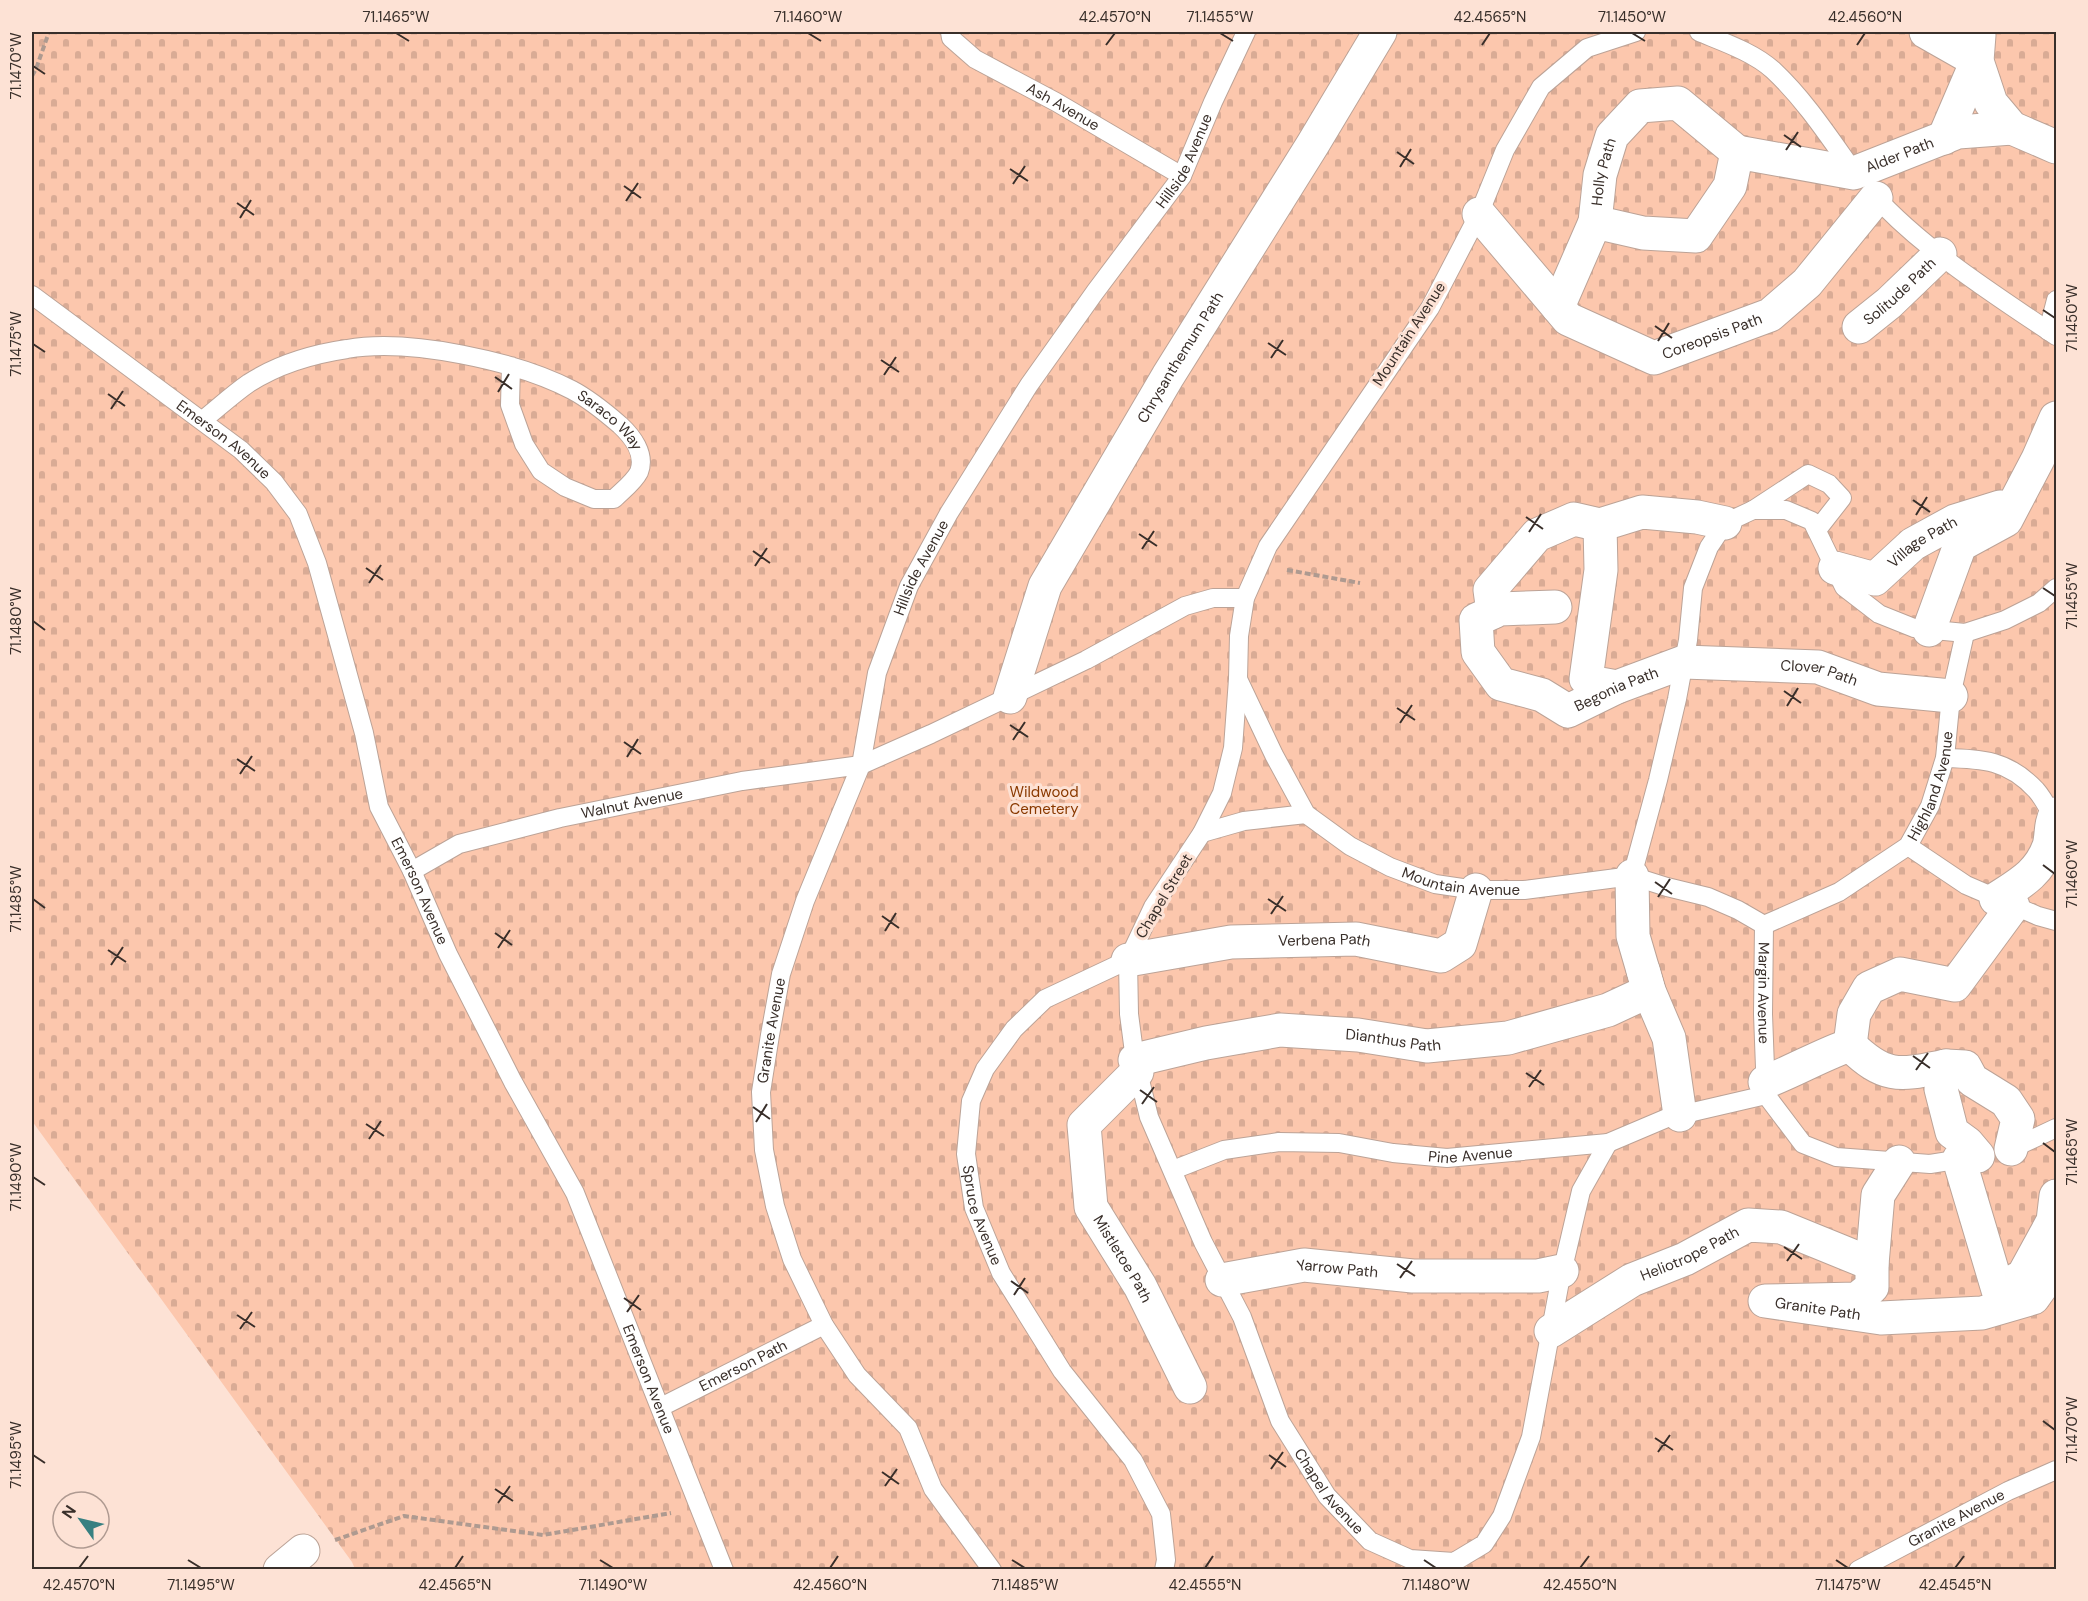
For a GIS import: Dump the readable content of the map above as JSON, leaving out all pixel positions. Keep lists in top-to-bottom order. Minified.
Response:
{"streets":{"street":["Alder Path","Holly Path","Solitude Path","Coreopsis Path","Chrysanthemum Path","Village Path","Clover Path","Begonia Path","Verbena Path","Dianthus Path","Heliotrope Path","Mistletoe Path","Yarrow Path","Granite Path"],"lane":["Ash Avenue","Hillside Avenue","Mountain Avenue","Saraco Way","Emerson Avenue","Highland Avenue","Walnut Avenue","Chapel Street","Margin Avenue","Granite Avenue","Pine Avenue","Spruce Avenue","Emerson Path","Chapel Avenue"]},"crossings":[["Ash Avenue","Hillside Avenue"],["Alder Path","Holly Path"],["Hillside Avenue","Walnut Avenue"],["Hillside Avenue","Granite Avenue"],["Holly Path","Coreopsis Path"],["Mountain Avenue","Coreopsis Path"],["Mountain Avenue","Chapel Street"],["Mountain Avenue","Verbena Path"],["Mountain Avenue","Margin Avenue"],["Saraco Way","Emerson Avenue"],["Emerson Avenue","Walnut Avenue"],["Emerson Avenue","Emerson Path"],["Clover Path","Begonia Path"],["Clover Path","Highland Avenue"],["Highland Avenue","Margin Avenue"],["Walnut Avenue","Granite Avenue"],["Chapel Street","Verbena Path"],["Chapel Street","Spruce Avenue"],["Chapel Street","Chapel Avenue"],["Verbena Path","Spruce Avenue"],["Verbena Path","Chapel Avenue"],["Margin Avenue","Pine Avenue"],["Granite Avenue","Emerson Path"],["Dianthus Path","Mistletoe Path"],["Dianthus Path","Chapel Avenue"],["Pine Avenue","Chapel Avenue"],["Spruce Avenue","Chapel Avenue"],["Heliotrope Path","Granite Path"],["Heliotrope Path","Chapel Avenue"],["Mistletoe Path","Chapel Avenue"],["Yarrow Path","Chapel Avenue"]],"parks":["Wildwood Cemetery"],"north":"top left","coordinates":["71.1465°W","71.1460°W","42.4570°N","71.1455°W","42.4565°N","71.1450°W","42.4560°N","71.1470°W","71.1475°W","71.1480°W","71.1485°W","71.1490°W","71.1495°W","42.4555°N","42.4550°N","42.4545°N"]}
